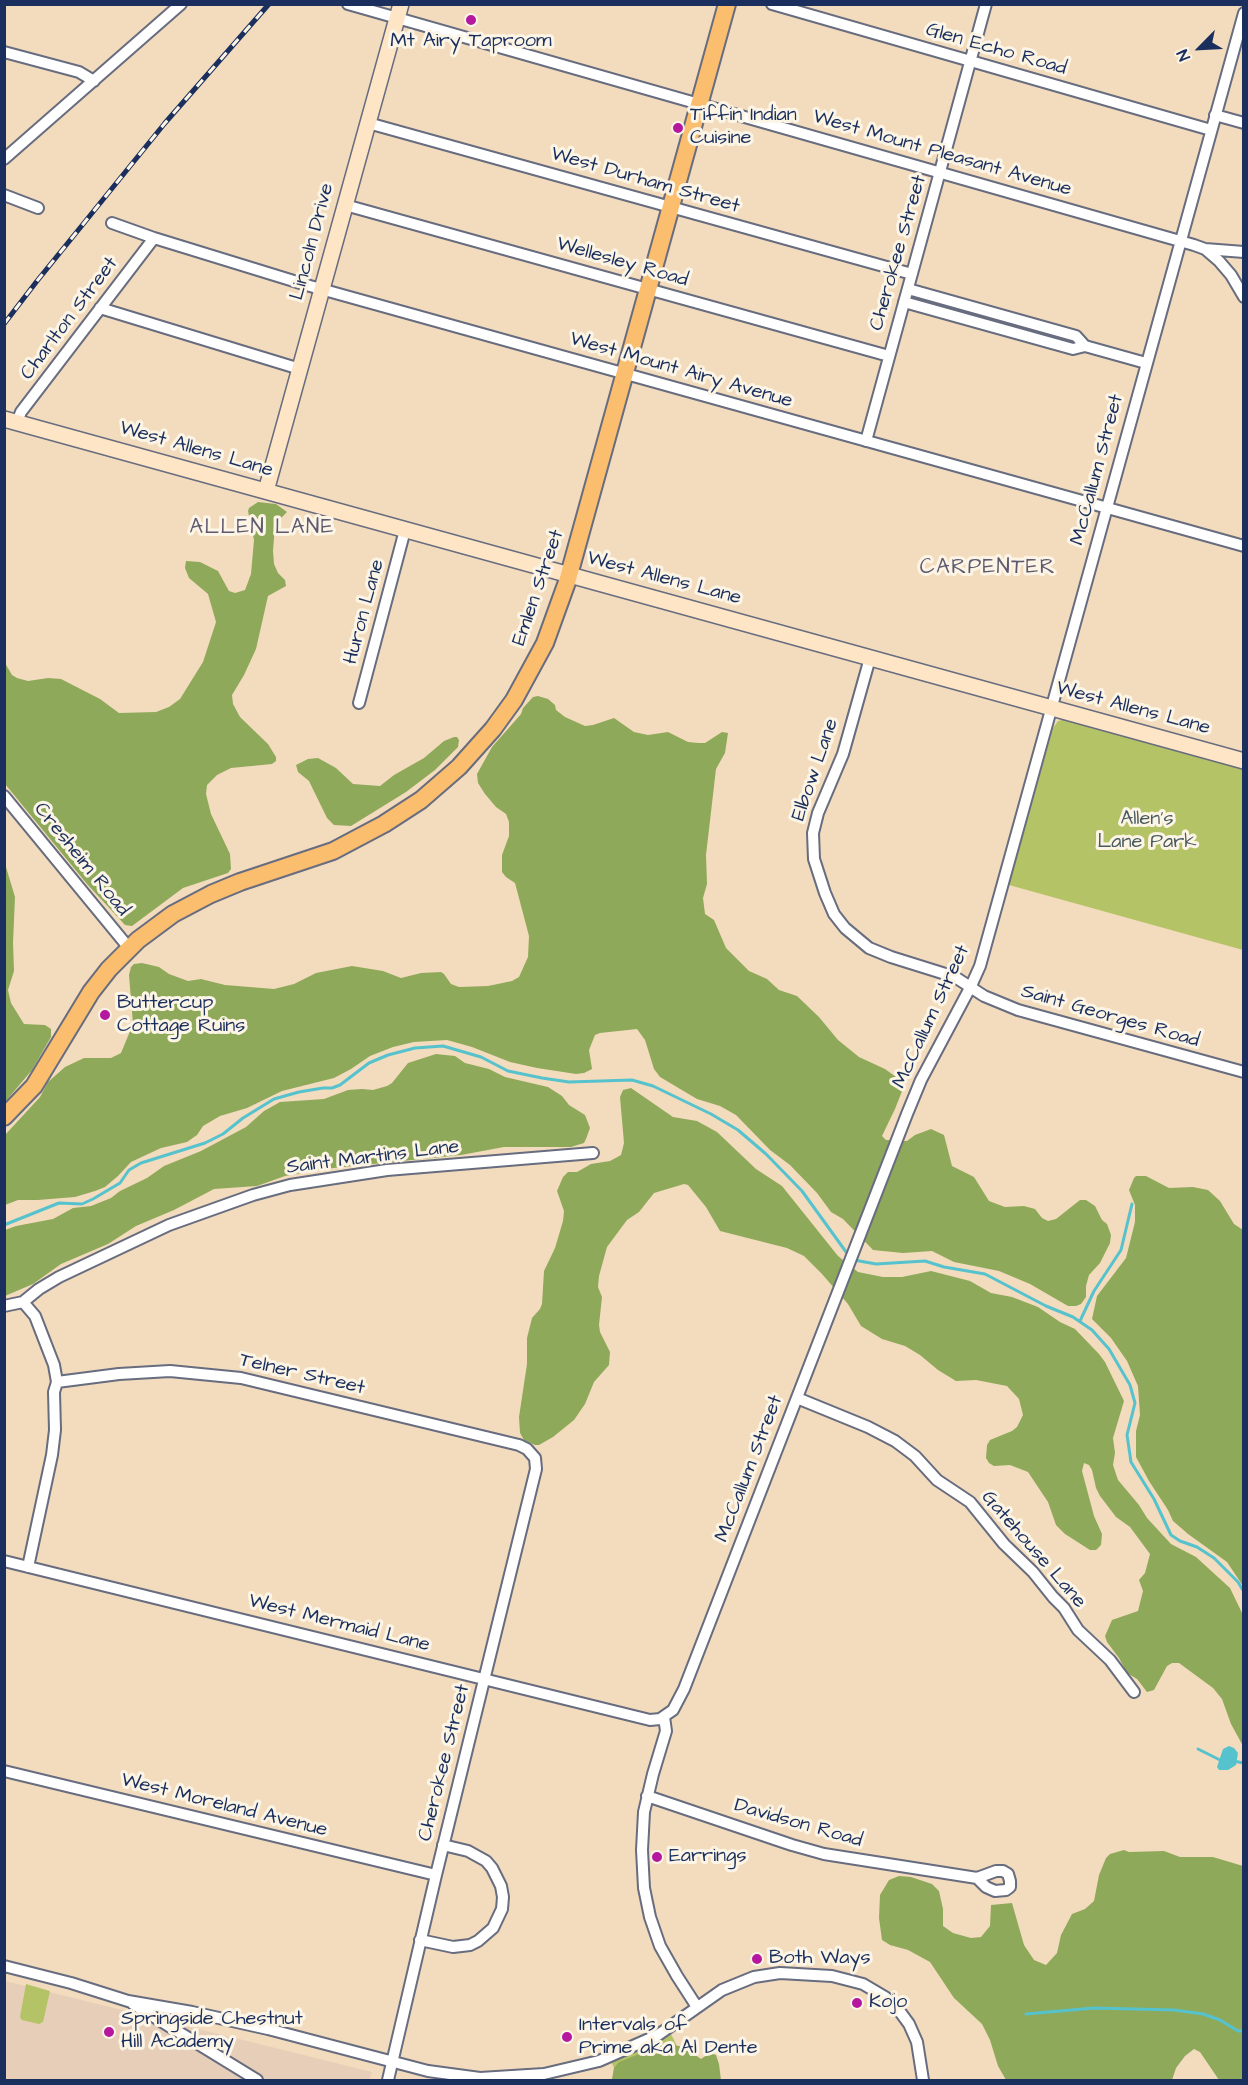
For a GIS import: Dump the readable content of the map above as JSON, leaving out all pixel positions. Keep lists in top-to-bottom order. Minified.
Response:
{"streets":{"main road":["Emlen Street"],"street":["Glen Echo Road","West Mount Pleasant Avenue","West Durham Street","Lincoln Drive","Cherokee Street","Wellesley Road","Charlton Street","West Mount Airy Avenue","West Allens Lane","McCallum Street","Huron Lane","Elbow Lane","Cresheim Road","Saint Georges Road","Saint Martins Lane","Telner Street","Gatehouse Lane","West Mermaid Lane","West Moreland Avenue","Davidson Road"]},"crossings":[["Glen Echo Road","Cherokee Street"],["Glen Echo Road","McCallum Street"],["West Mount Pleasant Avenue","Lincoln Drive"],["West Mount Pleasant Avenue","Cherokee Street"],["West Mount Pleasant Avenue","McCallum Street"],["West Mount Pleasant Avenue","Emlen Street"],["West Durham Street","Lincoln Drive"],["West Durham Street","Cherokee Street"],["West Durham Street","Emlen Street"],["Lincoln Drive","Wellesley Road"],["Lincoln Drive","West Mount Airy Avenue"],["Lincoln Drive","West Allens Lane"],["Cherokee Street","Wellesley Road"],["Cherokee Street","West Mount Airy Avenue"],["Cherokee Street","Telner Street"],["Cherokee Street","West Mermaid Lane"],["Cherokee Street","West Moreland Avenue"],["Wellesley Road","Emlen Street"],["Charlton Street","West Mount Airy Avenue"],["Charlton Street","West Allens Lane"],["West Mount Airy Avenue","McCallum Street"],["West Mount Airy Avenue","Emlen Street"],["West Allens Lane","McCallum Street"],["West Allens Lane","Emlen Street"],["West Allens Lane","Huron Lane"],["West Allens Lane","Elbow Lane"],["McCallum Street","Elbow Lane"],["McCallum Street","Saint Georges Road"],["McCallum Street","Gatehouse Lane"],["McCallum Street","West Mermaid Lane"],["Emlen Street","Cresheim Road"],["Elbow Lane","Saint Georges Road"]],"districts":["ALLEN LANE","CARPENTER"],"parks":["Allen's Lane Park"],"places":["Mt Airy Taproom","Tiffin Indian Cuisine","Buttercup Cottage Ruins","Earrings","Both Ways","Kojo","Springside Chestnut Hill Academy","Intervals of Prime aka Al Dente"],"north":"bottom left"}
